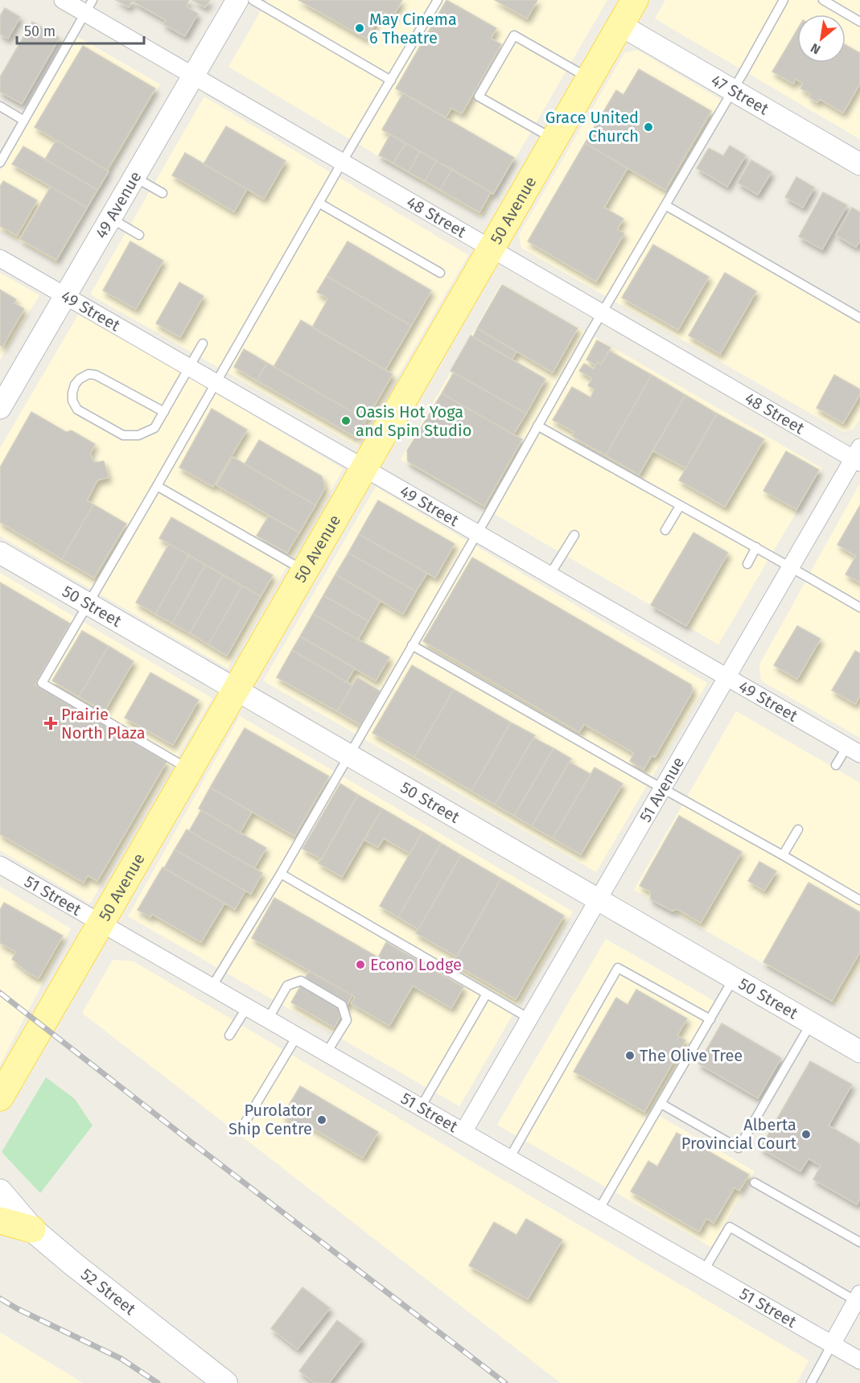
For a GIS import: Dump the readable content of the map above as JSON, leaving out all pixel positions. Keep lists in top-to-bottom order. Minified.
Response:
{"streets":{"main road":["50 Avenue","52 Street"],"street":["47 Street","49 Avenue","48 Street","49 Street","50 Street","51 Avenue","51 Street"]},"crossings":[["47 Street","50 Avenue"],["49 Avenue","48 Street"],["49 Avenue","49 Street"],["50 Avenue","48 Street"],["50 Avenue","49 Street"],["50 Avenue","50 Street"],["50 Avenue","51 Street"],["48 Street","51 Avenue"],["49 Street","51 Avenue"],["50 Street","51 Avenue"],["51 Avenue","51 Street"]],"places":{"other":["May Cinema 6 Theatre","Grace United Church","Oasis Hot Yoga and Spin Studio","Econo Lodge","The Olive Tree","Purolator Ship Centre","Alberta Provincial Court"],"health":["Prairie North Plaza"]},"scale_bar":"50 m","north":"bottom left"}
